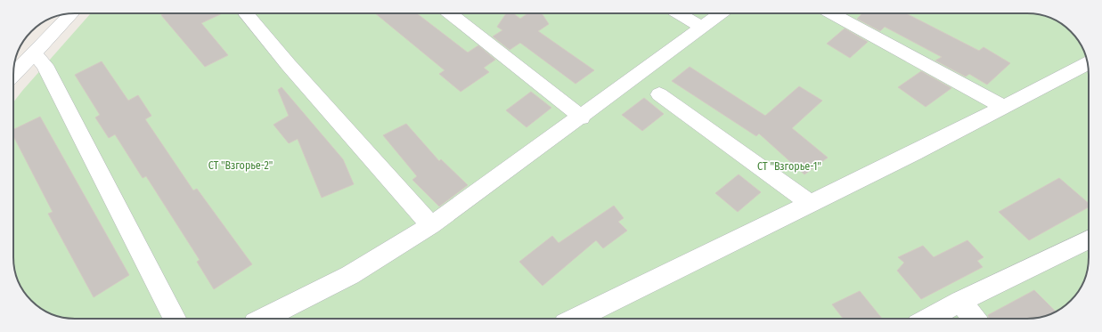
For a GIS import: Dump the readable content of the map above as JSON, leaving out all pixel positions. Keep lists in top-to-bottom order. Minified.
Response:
{"parks":["СТ \"Взгорье-2\"","СТ \"Взгорье-1\""]}
